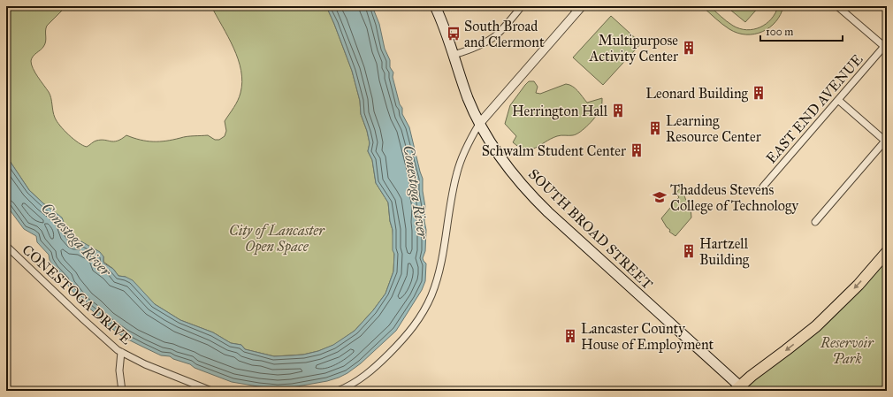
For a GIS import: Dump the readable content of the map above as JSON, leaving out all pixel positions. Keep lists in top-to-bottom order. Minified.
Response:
{"streets":{"main road":["SOUTH BROAD STREET"],"street":["EAST END AVENUE","CONESTOGA DRIVE"]},"water":["Conestoga River"],"parks":["City of Lancaster Open Space","Reservoir Park"],"places":{"bus stop":["South Broad and Clermont"],"building":["Multipurpose Activity Center","Leonard Building","Herrington Hall","Learning Resource Center","Schwalm Student Center","Hartzell Building","Lancaster County House of Employment"],"school or university":["Thaddeus Stevens College of Technology"]},"scale_bar":"100 m"}
